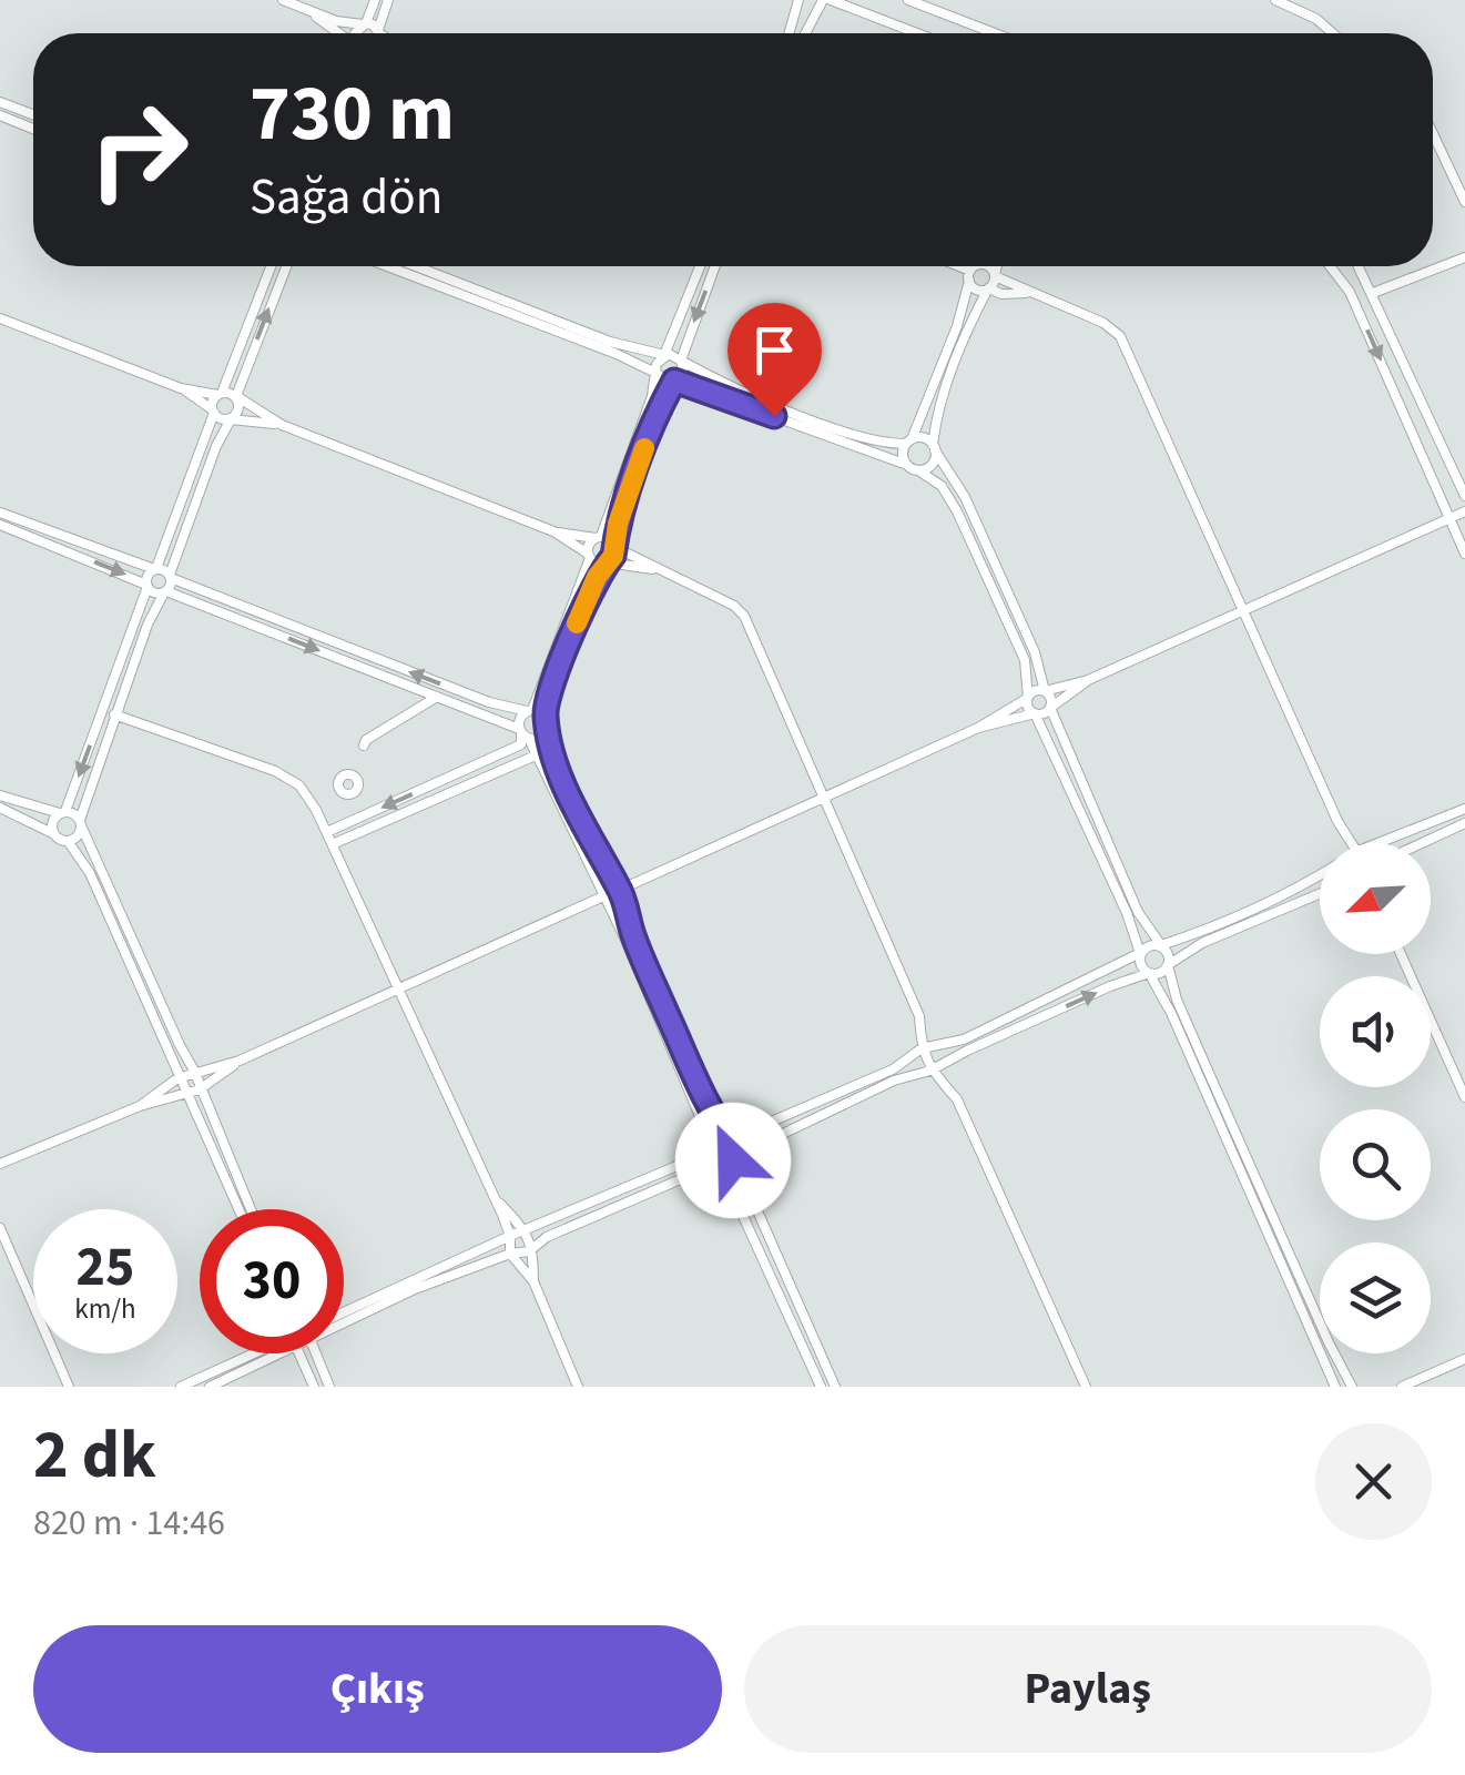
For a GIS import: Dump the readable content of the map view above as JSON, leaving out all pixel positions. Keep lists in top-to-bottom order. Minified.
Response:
{"north":"bottom left","page":{"turn":["730 m","Sağa dön"],"speed":"25 km/h","limit":"30","heading":["2 dk","820 m · 14:46"],"buttons":["Çıkış","Paylaş"]}}
